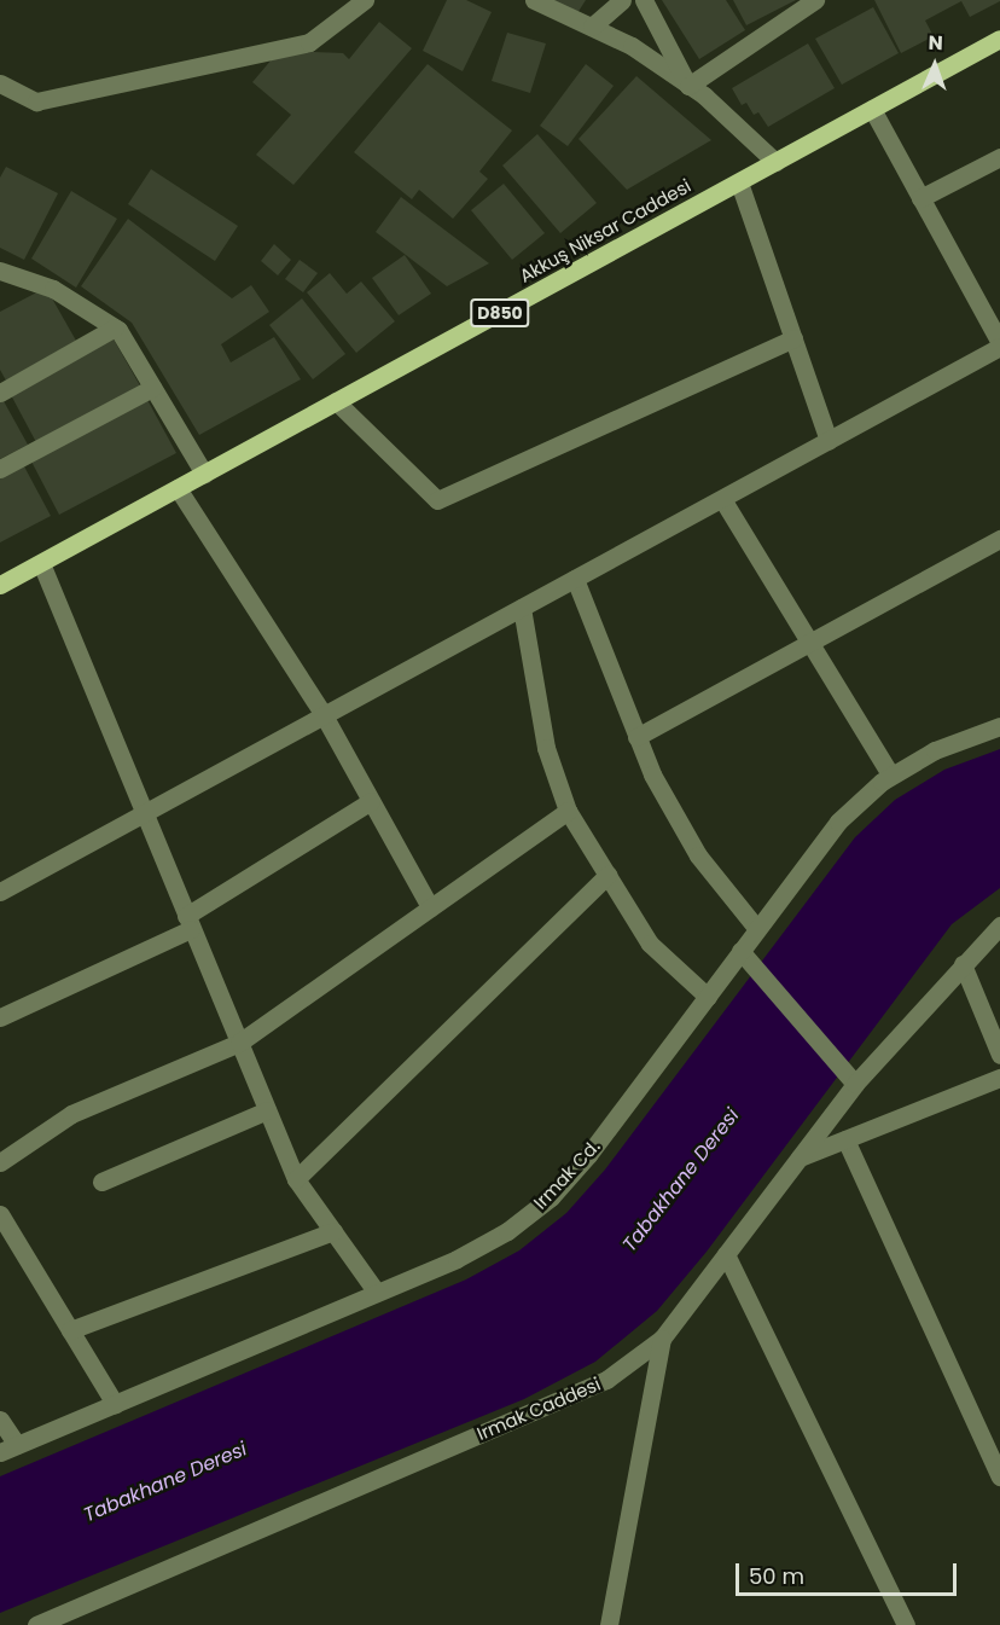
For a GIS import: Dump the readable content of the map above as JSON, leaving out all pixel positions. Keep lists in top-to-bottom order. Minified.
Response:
{"streets":{"main road":["Akkuş Niksar Caddesi","D850"],"street":["Irmak Cd.","Irmak Caddesi"]},"water":["Tabakhane Deresi"],"scale_bar":"50 m","north":"top"}
